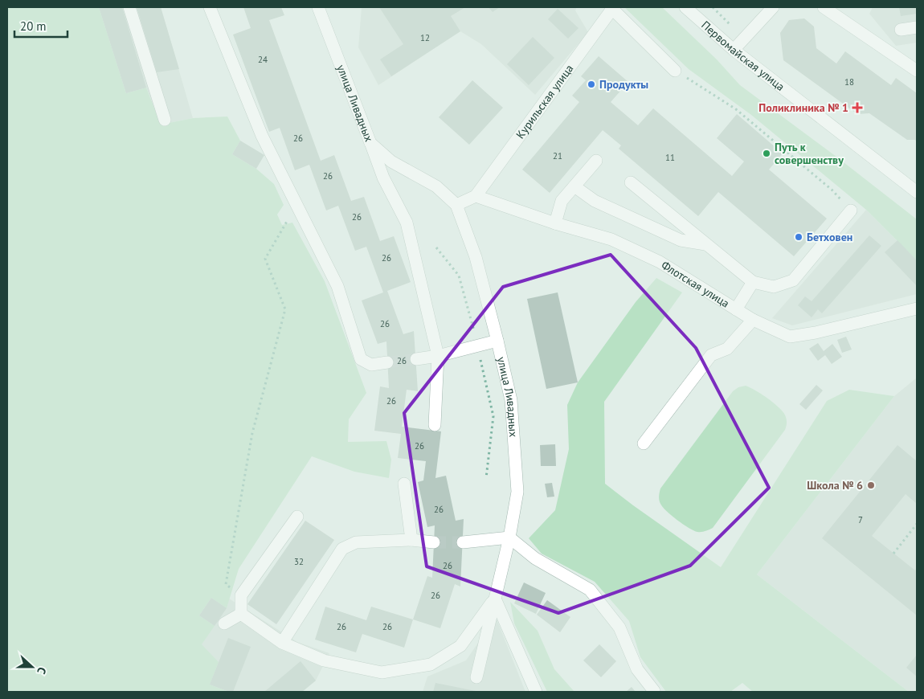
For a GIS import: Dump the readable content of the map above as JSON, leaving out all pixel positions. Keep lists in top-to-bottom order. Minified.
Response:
{"streets":{"street":["Первомайская улица","Курильская улица","улица Ливадных","Флотская улица"]},"crossings":[["Курильская улица","Флотская улица"]],"places":{"other":["Продукты","Путь к совершенству","Бетховен","Школа № 6"],"health":["Поликлиника № 1"]},"house_numbers":["12","24","18","26","21","11","26","26","26","26","26","26","26","26","7","32","26","26","26","26"],"scale_bar":"20 m","north":"right"}
